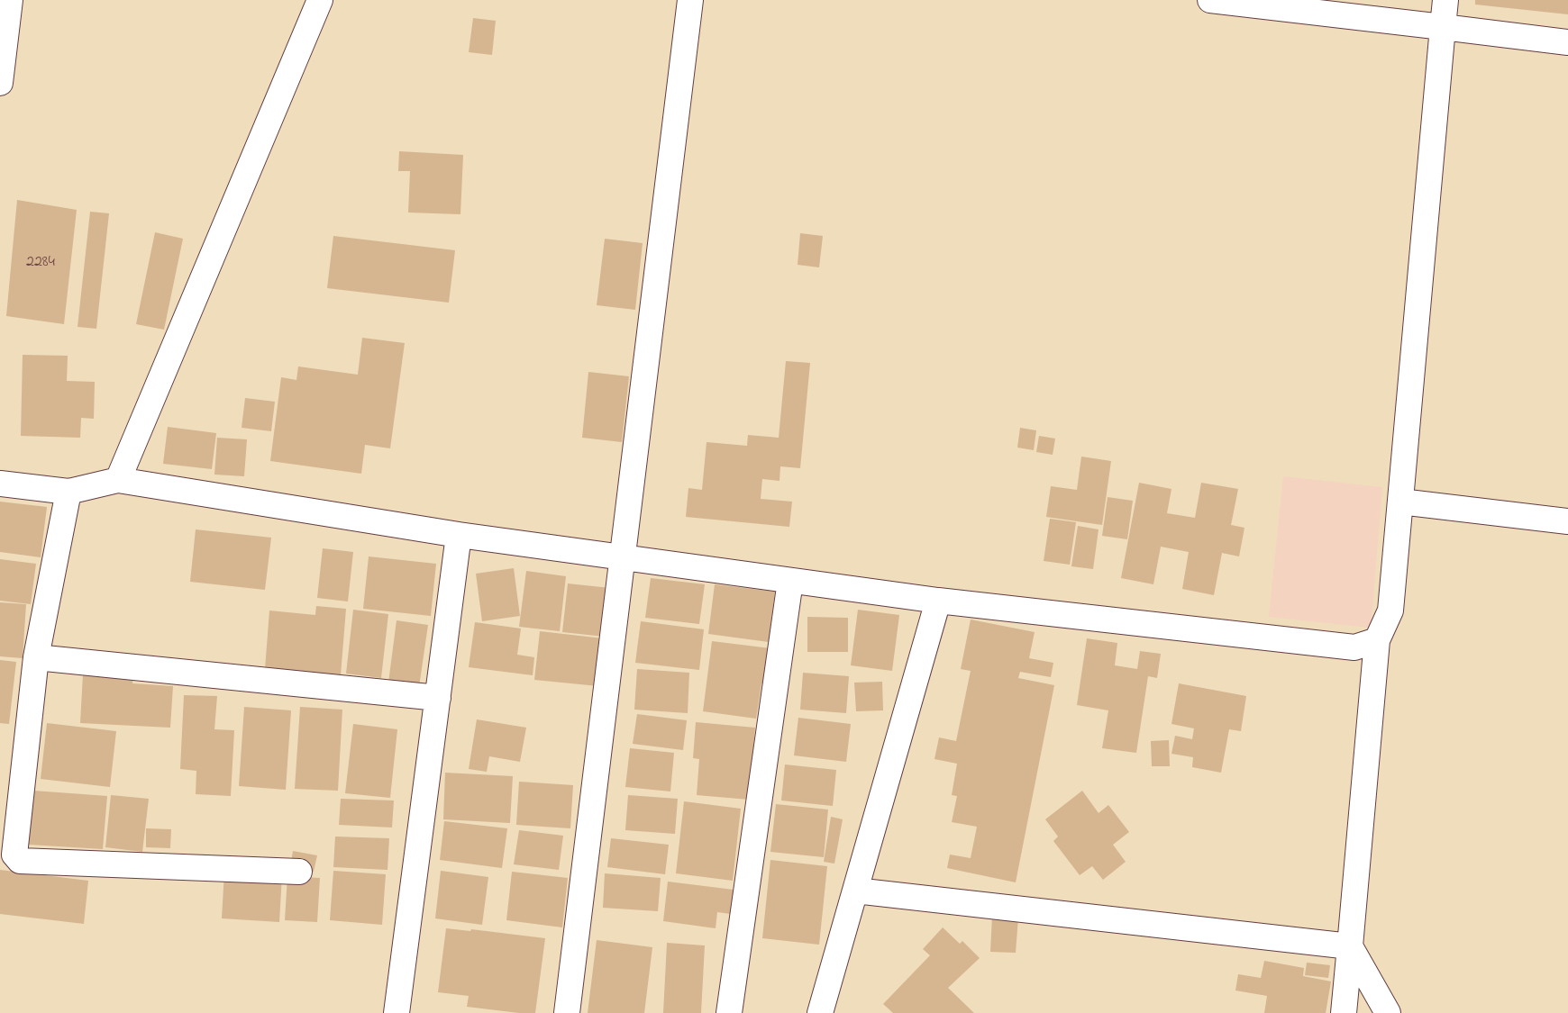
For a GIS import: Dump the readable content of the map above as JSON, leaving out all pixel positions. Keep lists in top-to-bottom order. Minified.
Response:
{"house_numbers":["2284"]}
